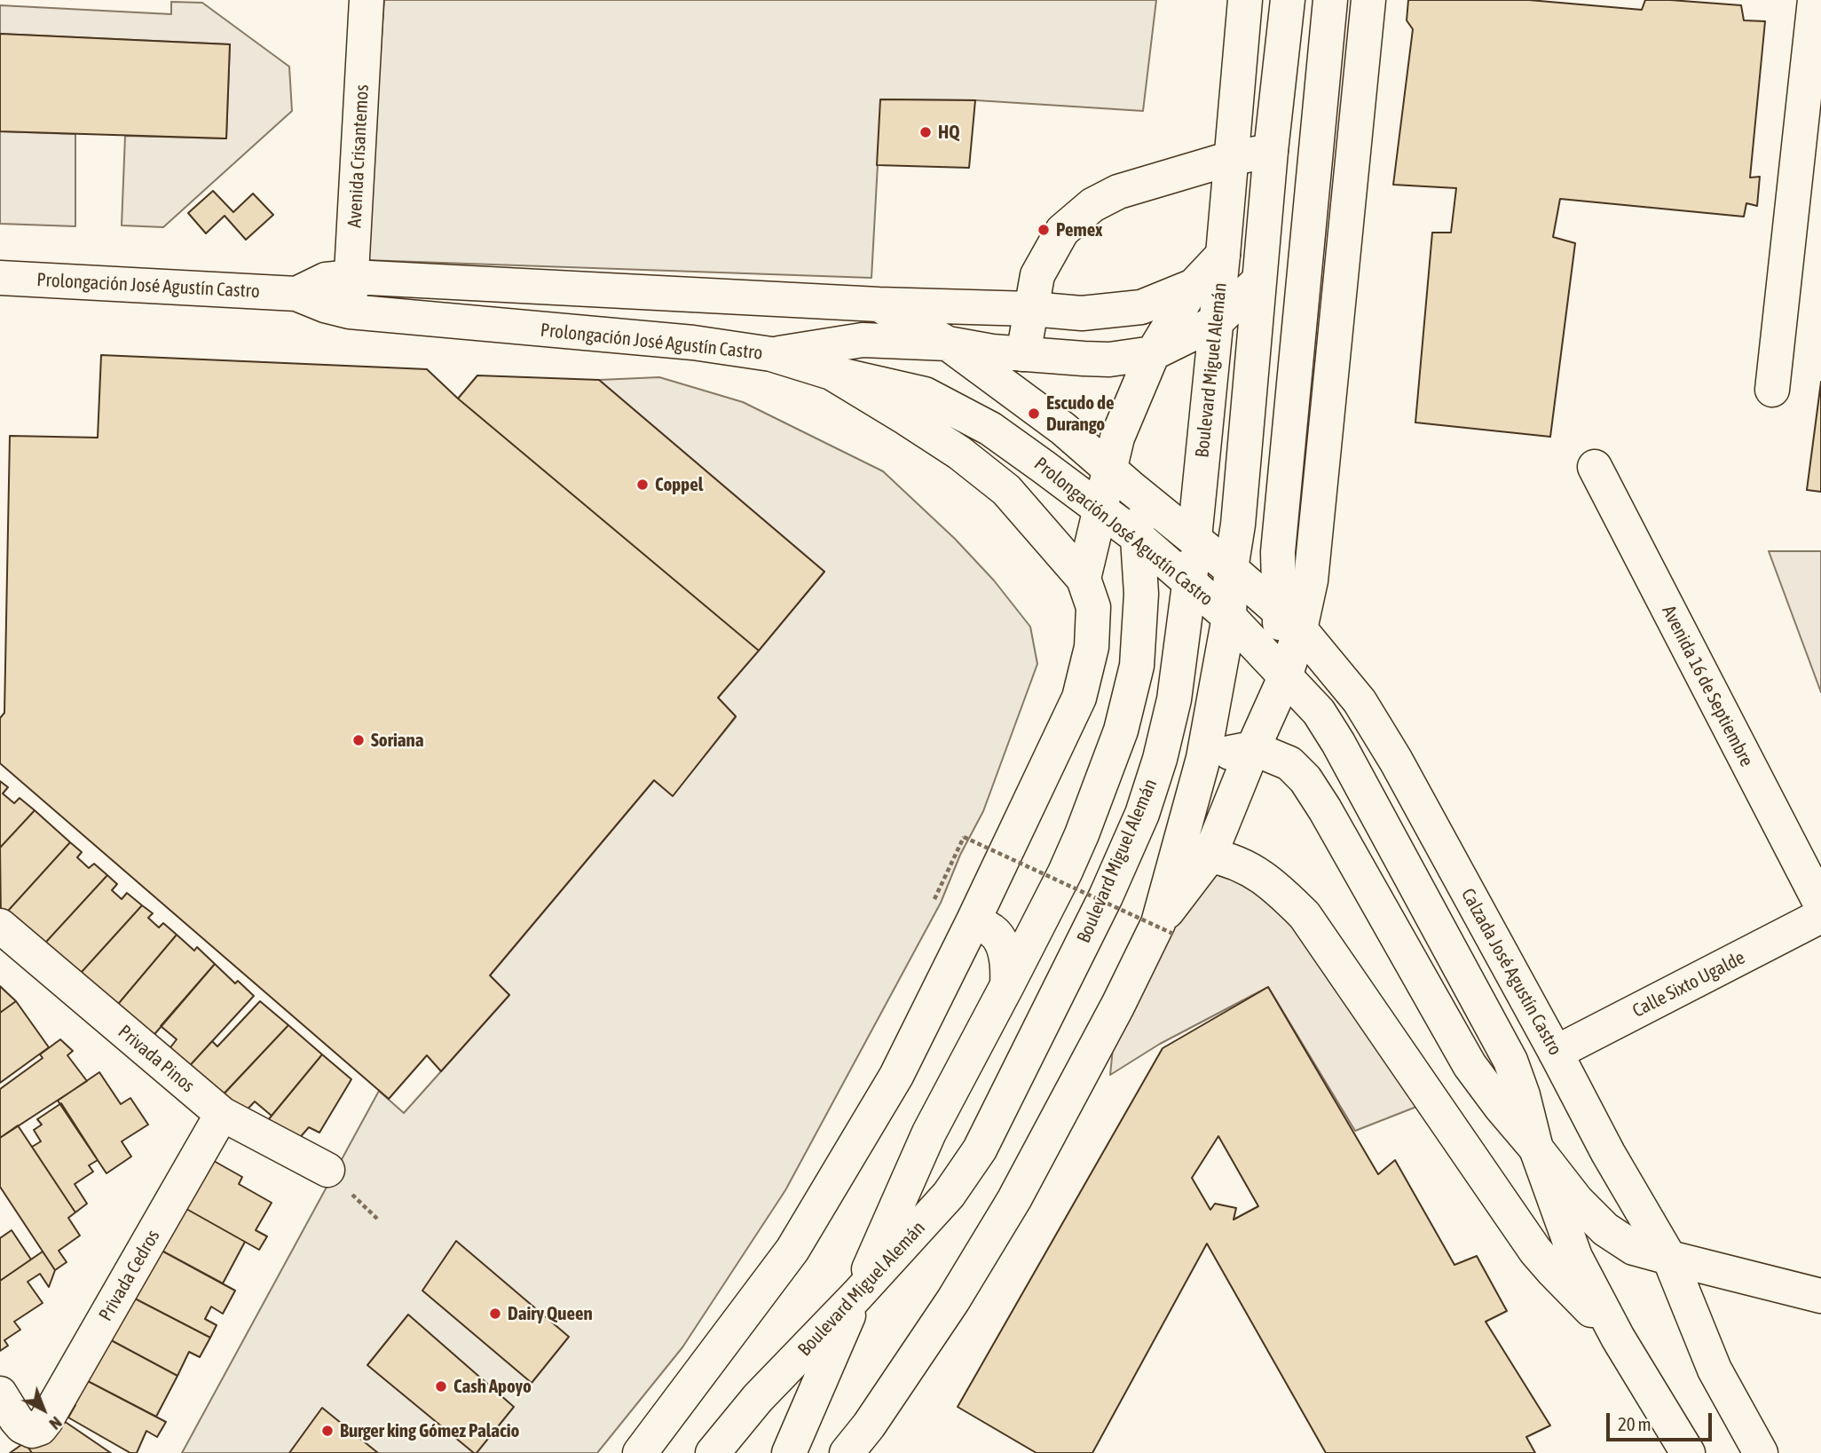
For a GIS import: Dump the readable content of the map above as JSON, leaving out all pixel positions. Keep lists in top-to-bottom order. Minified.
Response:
{"streets":{"main road":["Avenida Crisantemos","Prolongación José Agustín Castro","Boulevard Miguel Alemán","Avenida 16 de Septiembre","Calzada José Agustín Castro","Calle Sixto Ugalde","Privada Pinos","Privada Cedros"]},"crossings":[["Avenida Crisantemos","Prolongación José Agustín Castro"],["Prolongación José Agustín Castro","Boulevard Miguel Alemán"],["Prolongación José Agustín Castro","Calzada José Agustín Castro"],["Boulevard Miguel Alemán","Calzada José Agustín Castro"],["Calzada José Agustín Castro","Calle Sixto Ugalde"],["Privada Pinos","Privada Cedros"]],"places":["HQ","Pemex","Escudo de Durango","Coppel","Soriana","Dairy Queen","Cash Apoyo","Burger king Gómez Palacio"],"scale_bar":"20 m","north":"bottom right"}
